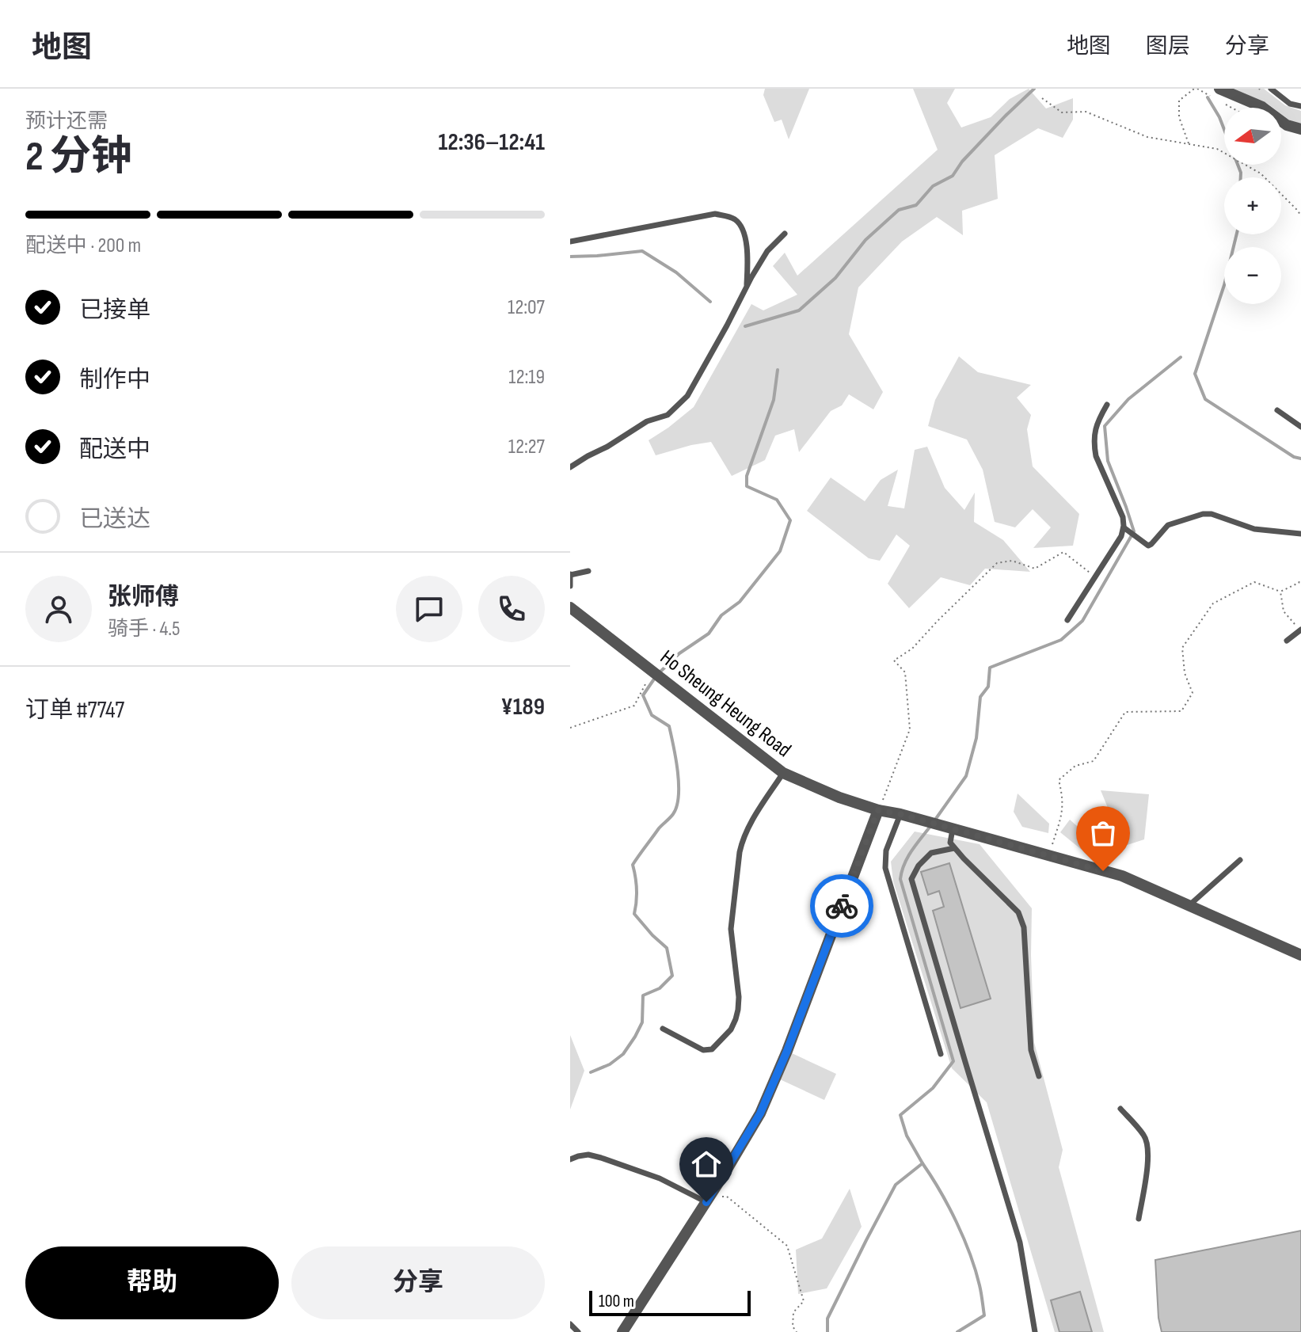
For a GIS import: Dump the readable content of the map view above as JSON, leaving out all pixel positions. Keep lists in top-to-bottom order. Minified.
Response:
{"streets":{"street":["Ho Sheung Heung Road"]},"scale_bar":"100 m","north":"left","page":{"header":"地图","nav":["地图","图层","分享"],"heading":["2 分钟","预计还需","12:36–12:41"],"panel":["张师傅","骑手 · 4.5","订单 #7747","¥189"],"map_buttons":["+","−"],"bar":"配送中 · 200 m","list":[["已接单","12:07"],["制作中","12:19"],["配送中","12:27"],"已送达"],"buttons":["帮助","分享"],"scale":"100 m"}}
